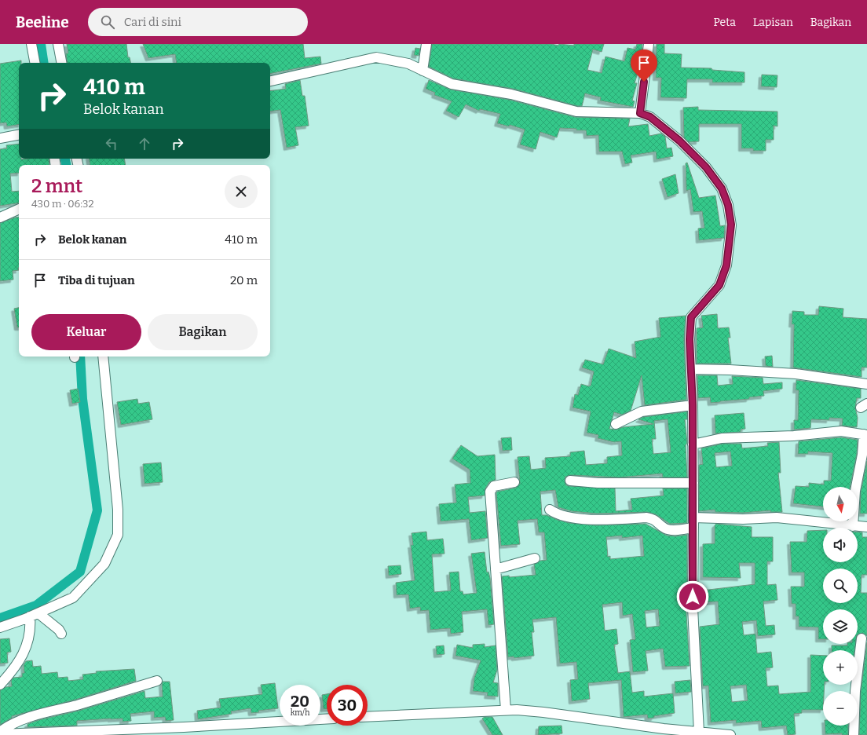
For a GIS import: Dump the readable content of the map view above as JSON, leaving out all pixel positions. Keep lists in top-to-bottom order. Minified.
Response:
{"north":"bottom","page":{"header":"Beeline","search":"Cari di sini","nav":["Peta","Lapisan","Bagikan"],"turn":["410 m","Belok kanan"],"heading":["2 mnt","430 m · 06:32"],"list":[{"name":"Belok kanan","value":"410 m"},{"name":"Tiba di tujuan","value":"20 m"}],"buttons":["Keluar","Bagikan"],"map_buttons":["+","−"],"speed":"20 km/h","limit":"30"}}
